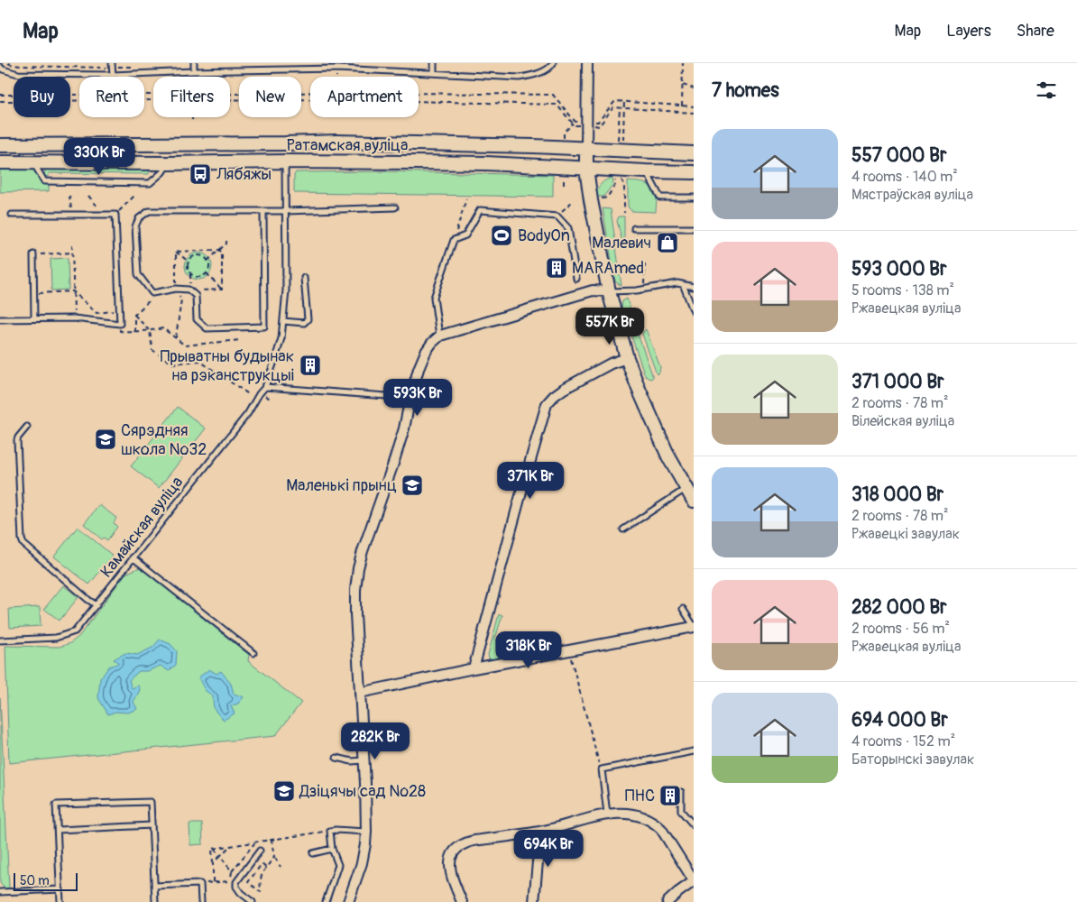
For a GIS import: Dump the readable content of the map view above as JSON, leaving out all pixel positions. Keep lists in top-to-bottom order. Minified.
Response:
{"streets":{"main road":["Ратамская вуліца"],"lane":["Камайская вуліца"]},"crossings":[["Ратамская вуліца","Камайская вуліца"]],"places":{"bus stop":["Лябяжы"],"sports":["BodyOn"],"shop":["Малевич"],"building":["MARAmed","Прыватны будынак на рэканструкцыі","ПНС"],"school or university":["Сярэдняя школа №32","Маленькі прынц","Дзіцячы сад №28"]},"scale_bar":"50 m","page":{"header":"Map","nav":["Map","Layers","Share"],"heading":"7 homes","chip":["Buy","Rent","Filters","New","Apartment"],"list":[{"name":"557 000 Br","note":"4 rooms · 140 m² · Мястраўская вуліца"},{"name":"593 000 Br","note":"5 rooms · 138 m² · Ржавецкая вуліца"},{"name":"371 000 Br","note":"2 rooms · 78 m² · Вілейская вуліца"},{"name":"318 000 Br","note":"2 rooms · 78 m² · Ржавецкі завулак"},{"name":"282 000 Br","note":"2 rooms · 56 m² · Ржавецкая вуліца"},{"name":"694 000 Br","note":"4 rooms · 152 m² · Баторынскі завулак"}],"price":["330K Br","557K Br","593K Br","371K Br","318K Br","282K Br","694K Br"],"scale":"50 m"}}
